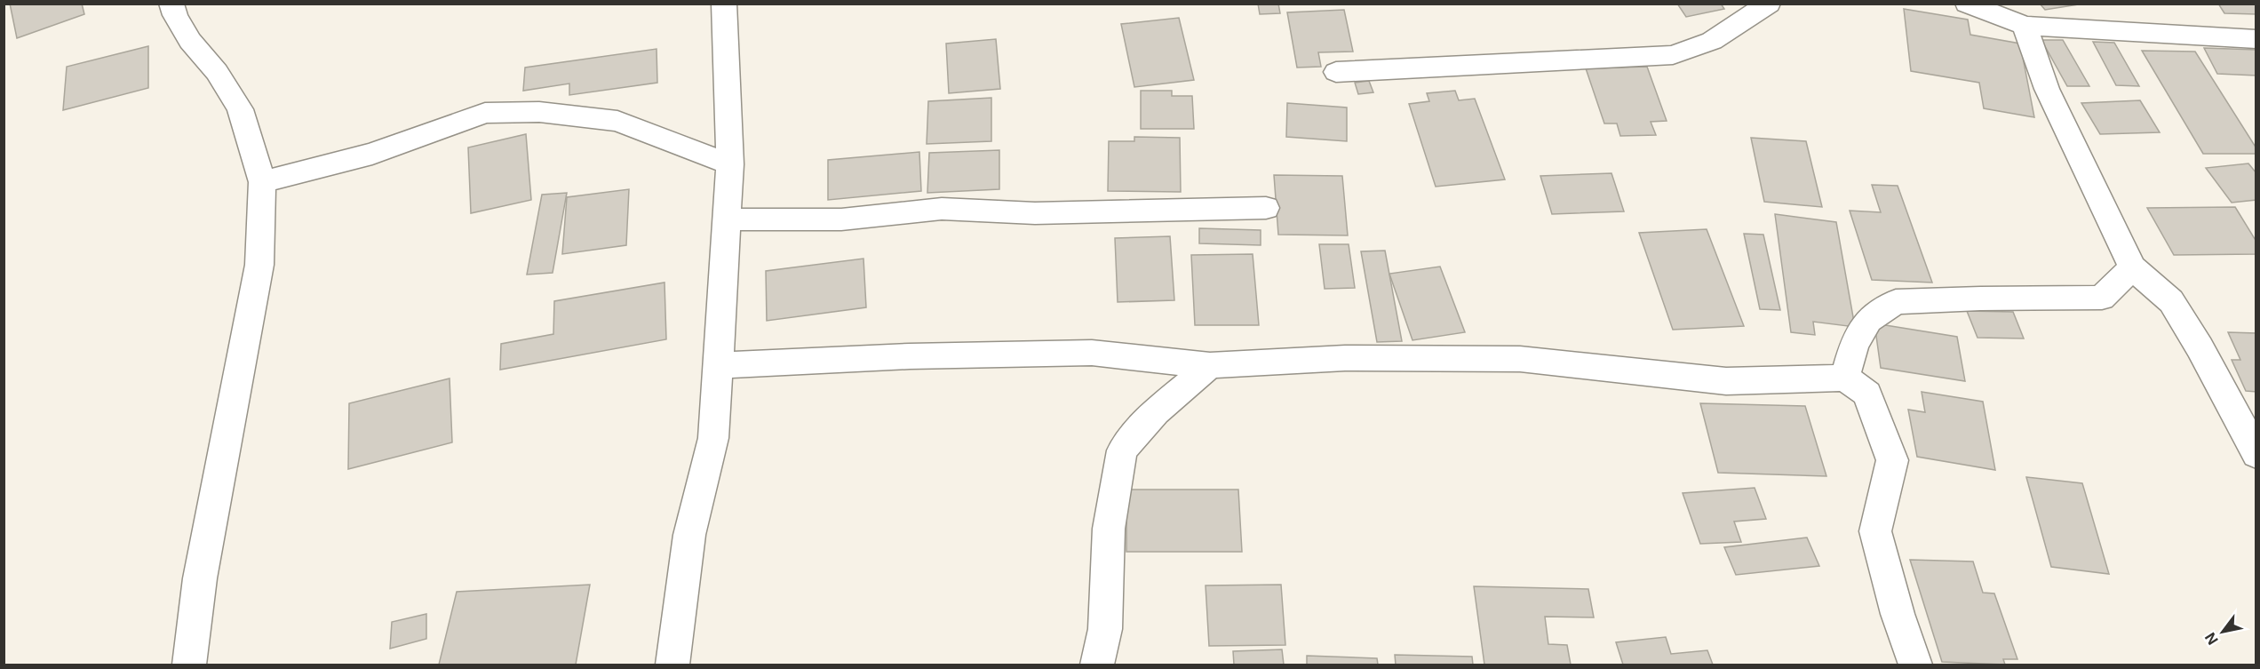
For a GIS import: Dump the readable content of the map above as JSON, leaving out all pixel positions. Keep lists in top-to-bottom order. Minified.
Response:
{"north":"bottom left"}
